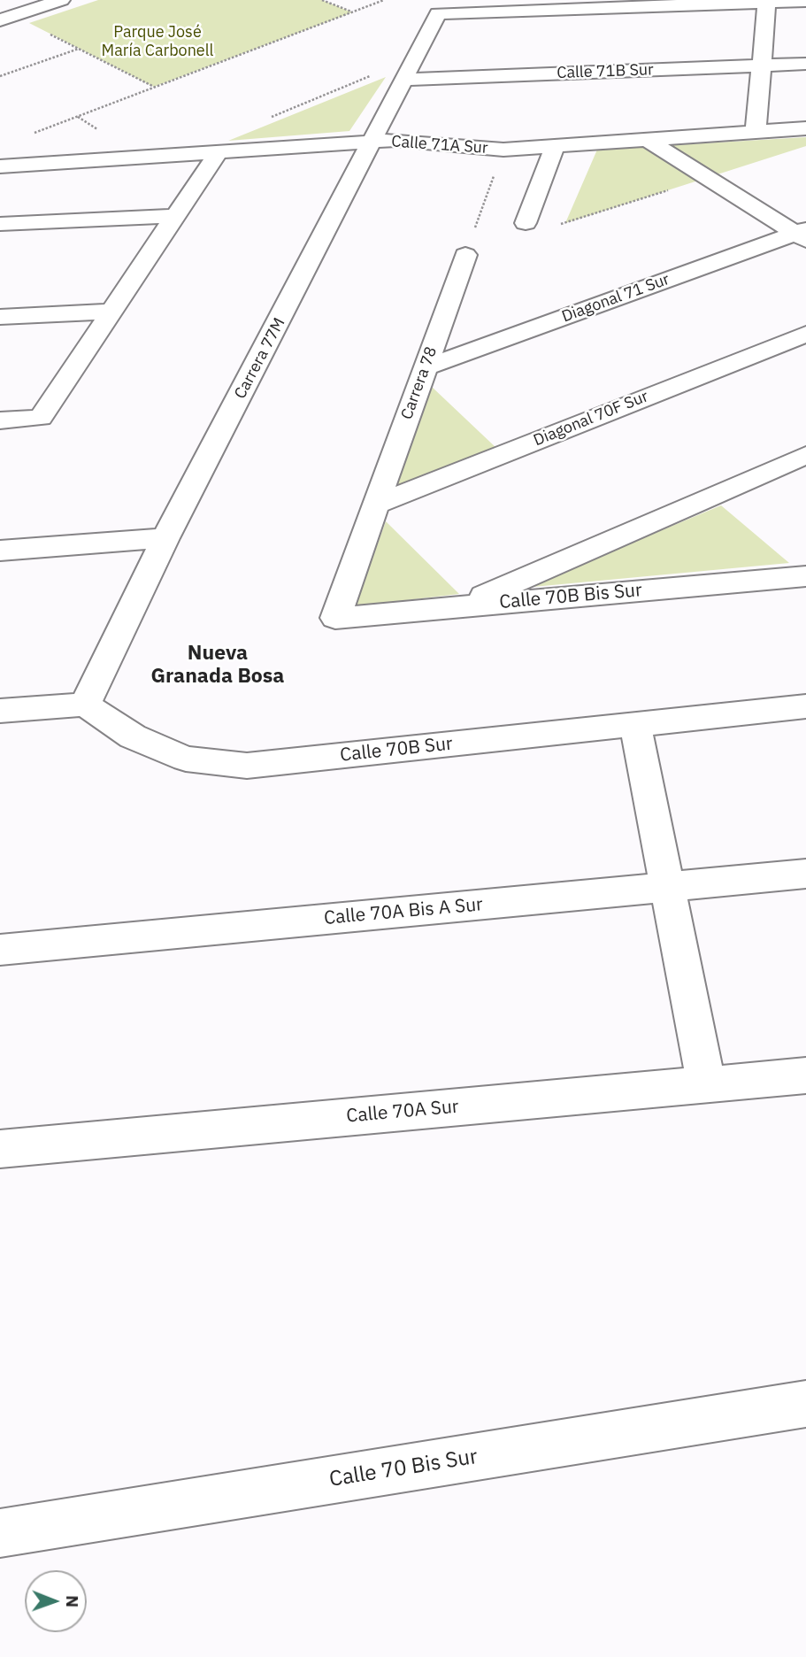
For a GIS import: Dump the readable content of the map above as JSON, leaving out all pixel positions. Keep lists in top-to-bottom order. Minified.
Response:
{"streets":{"street":["Calle 71B Sur","Calle 71A Sur","Diagonal 71 Sur","Carrera 77M","Carrera 78","Diagonal 70F Sur","Calle 70B Bis Sur","Calle 70B Sur","Calle 70A Bis A Sur","Calle 70A Sur","Calle 70 Bis Sur"]},"crossings":[["Calle 71B Sur","Carrera 77M"],["Calle 71A Sur","Carrera 77M"],["Diagonal 71 Sur","Carrera 78"],["Carrera 77M","Calle 70B Sur"],["Carrera 78","Diagonal 70F Sur"],["Carrera 78","Calle 70B Bis Sur"]],"districts":["Nueva Granada Bosa"],"parks":["Parque José María Carbonell"],"north":"right"}
